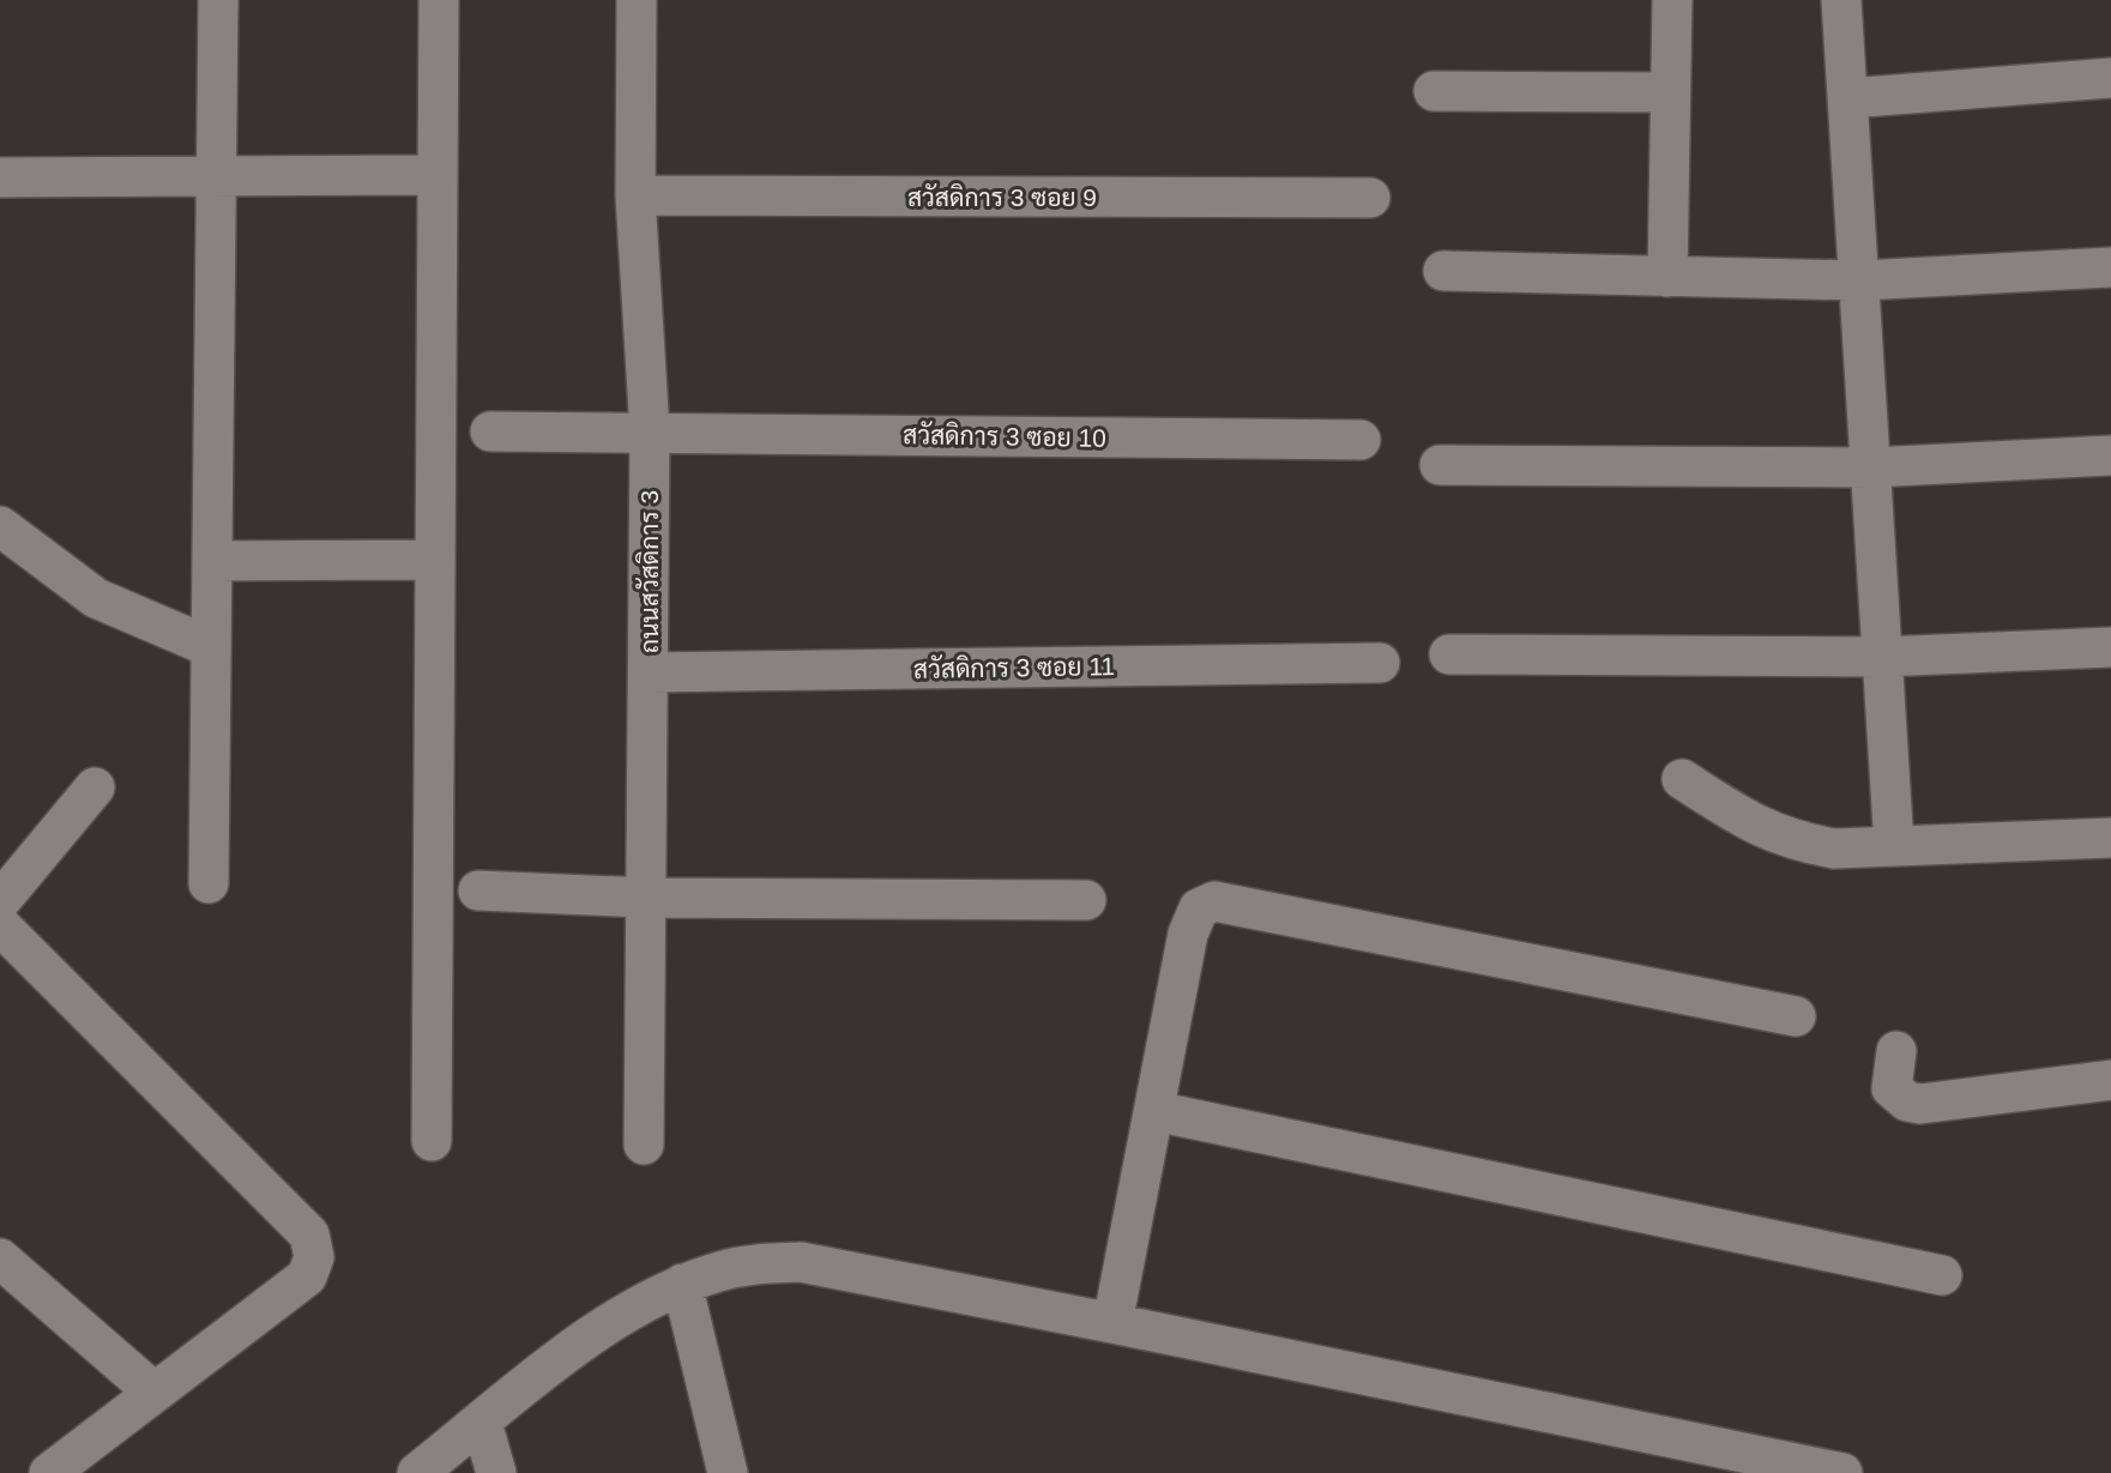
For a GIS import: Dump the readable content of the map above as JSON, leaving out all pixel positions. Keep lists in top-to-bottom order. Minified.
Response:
{"streets":{"street":["สวัสดิการ 3 ซอย 9","สวัสดิการ 3 ซอย 10","ถนนสวัสดิการ 3","สวัสดิการ 3 ซอย 11"]},"crossings":[["สวัสดิการ 3 ซอย 9","ถนนสวัสดิการ 3"],["สวัสดิการ 3 ซอย 10","ถนนสวัสดิการ 3"],["ถนนสวัสดิการ 3","สวัสดิการ 3 ซอย 11"]]}
